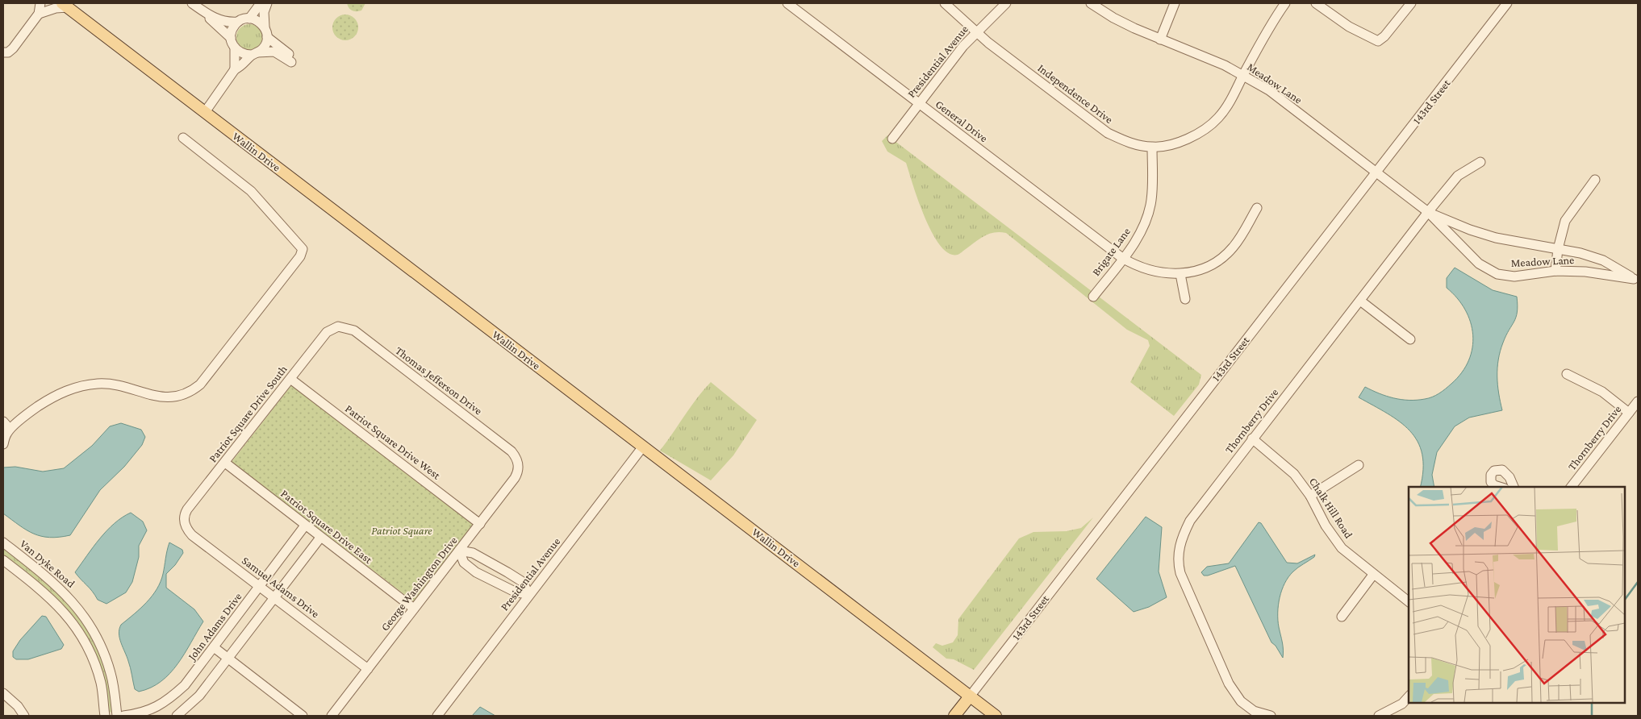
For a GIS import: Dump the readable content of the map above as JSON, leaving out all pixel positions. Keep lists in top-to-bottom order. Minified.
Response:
{"streets":{"main road":["143rd Street","Wallin Drive"],"street":["Presidential Avenue","Meadow Lane","Independence Drive","General Drive","Brigate Lane","Thomas Jefferson Drive","Patriot Square Drive South","Thornberry Drive","Patriot Square Drive West","Chalk Hill Road","Patriot Square Drive East","Van Dyke Road","George Washington Drive","Samuel Adams Drive","John Adams Drive"]},"crossings":[["Presidential Avenue","Independence Drive"],["Presidential Avenue","General Drive"],["Presidential Avenue","Wallin Drive"],["Meadow Lane","Independence Drive"],["Meadow Lane","143rd Street"],["Meadow Lane","Thornberry Drive"],["Independence Drive","Brigate Lane"],["143rd Street","Wallin Drive"],["General Drive","Brigate Lane"],["Thomas Jefferson Drive","Patriot Square Drive South"],["Thomas Jefferson Drive","George Washington Drive"],["Patriot Square Drive South","Patriot Square Drive West"],["Patriot Square Drive South","Patriot Square Drive East"],["Patriot Square Drive South","Samuel Adams Drive"],["Thornberry Drive","Chalk Hill Road"],["Patriot Square Drive West","George Washington Drive"],["Patriot Square Drive East","George Washington Drive"],["Patriot Square Drive East","John Adams Drive"],["George Washington Drive","Samuel Adams Drive"],["Samuel Adams Drive","John Adams Drive"]],"parks":["Patriot Square"]}
